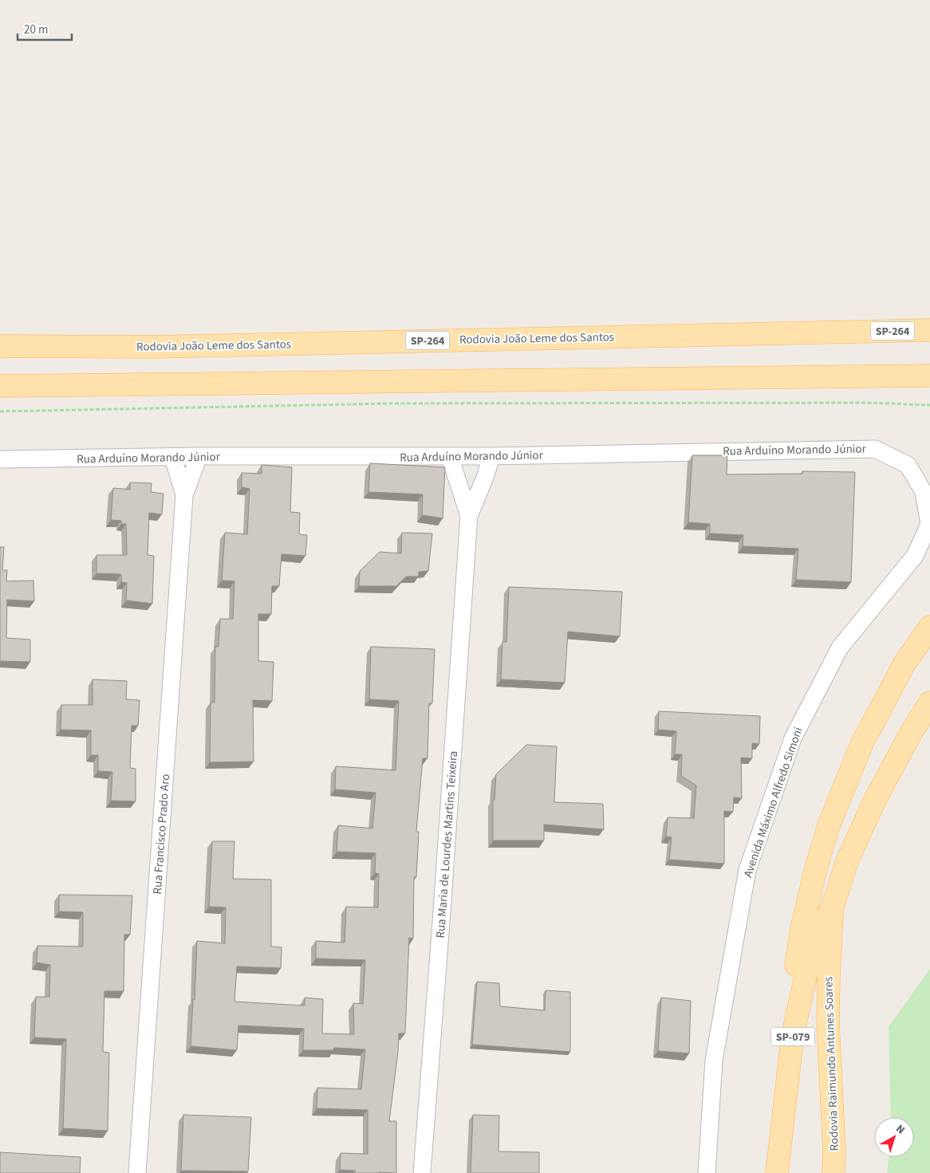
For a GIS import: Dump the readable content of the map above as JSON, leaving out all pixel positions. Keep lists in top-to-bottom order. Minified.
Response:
{"streets":{"main road":["SP-264","Rodovia João Leme dos Santos","SP-079","Rodovia Raimundo Antunes Soares"],"street":["Rua Arduíno Morando Júnior","Avenida Máximo Alfredo Simoni","Rua Francisco Prado Aro","Rua Maria de Lourdes Martins Teixeira"]},"crossings":[["Rua Arduíno Morando Júnior","Avenida Máximo Alfredo Simoni"],["Rua Arduíno Morando Júnior","Rua Francisco Prado Aro"],["Rua Arduíno Morando Júnior","Rua Maria de Lourdes Martins Teixeira"]],"scale_bar":"20 m","north":"top right"}
